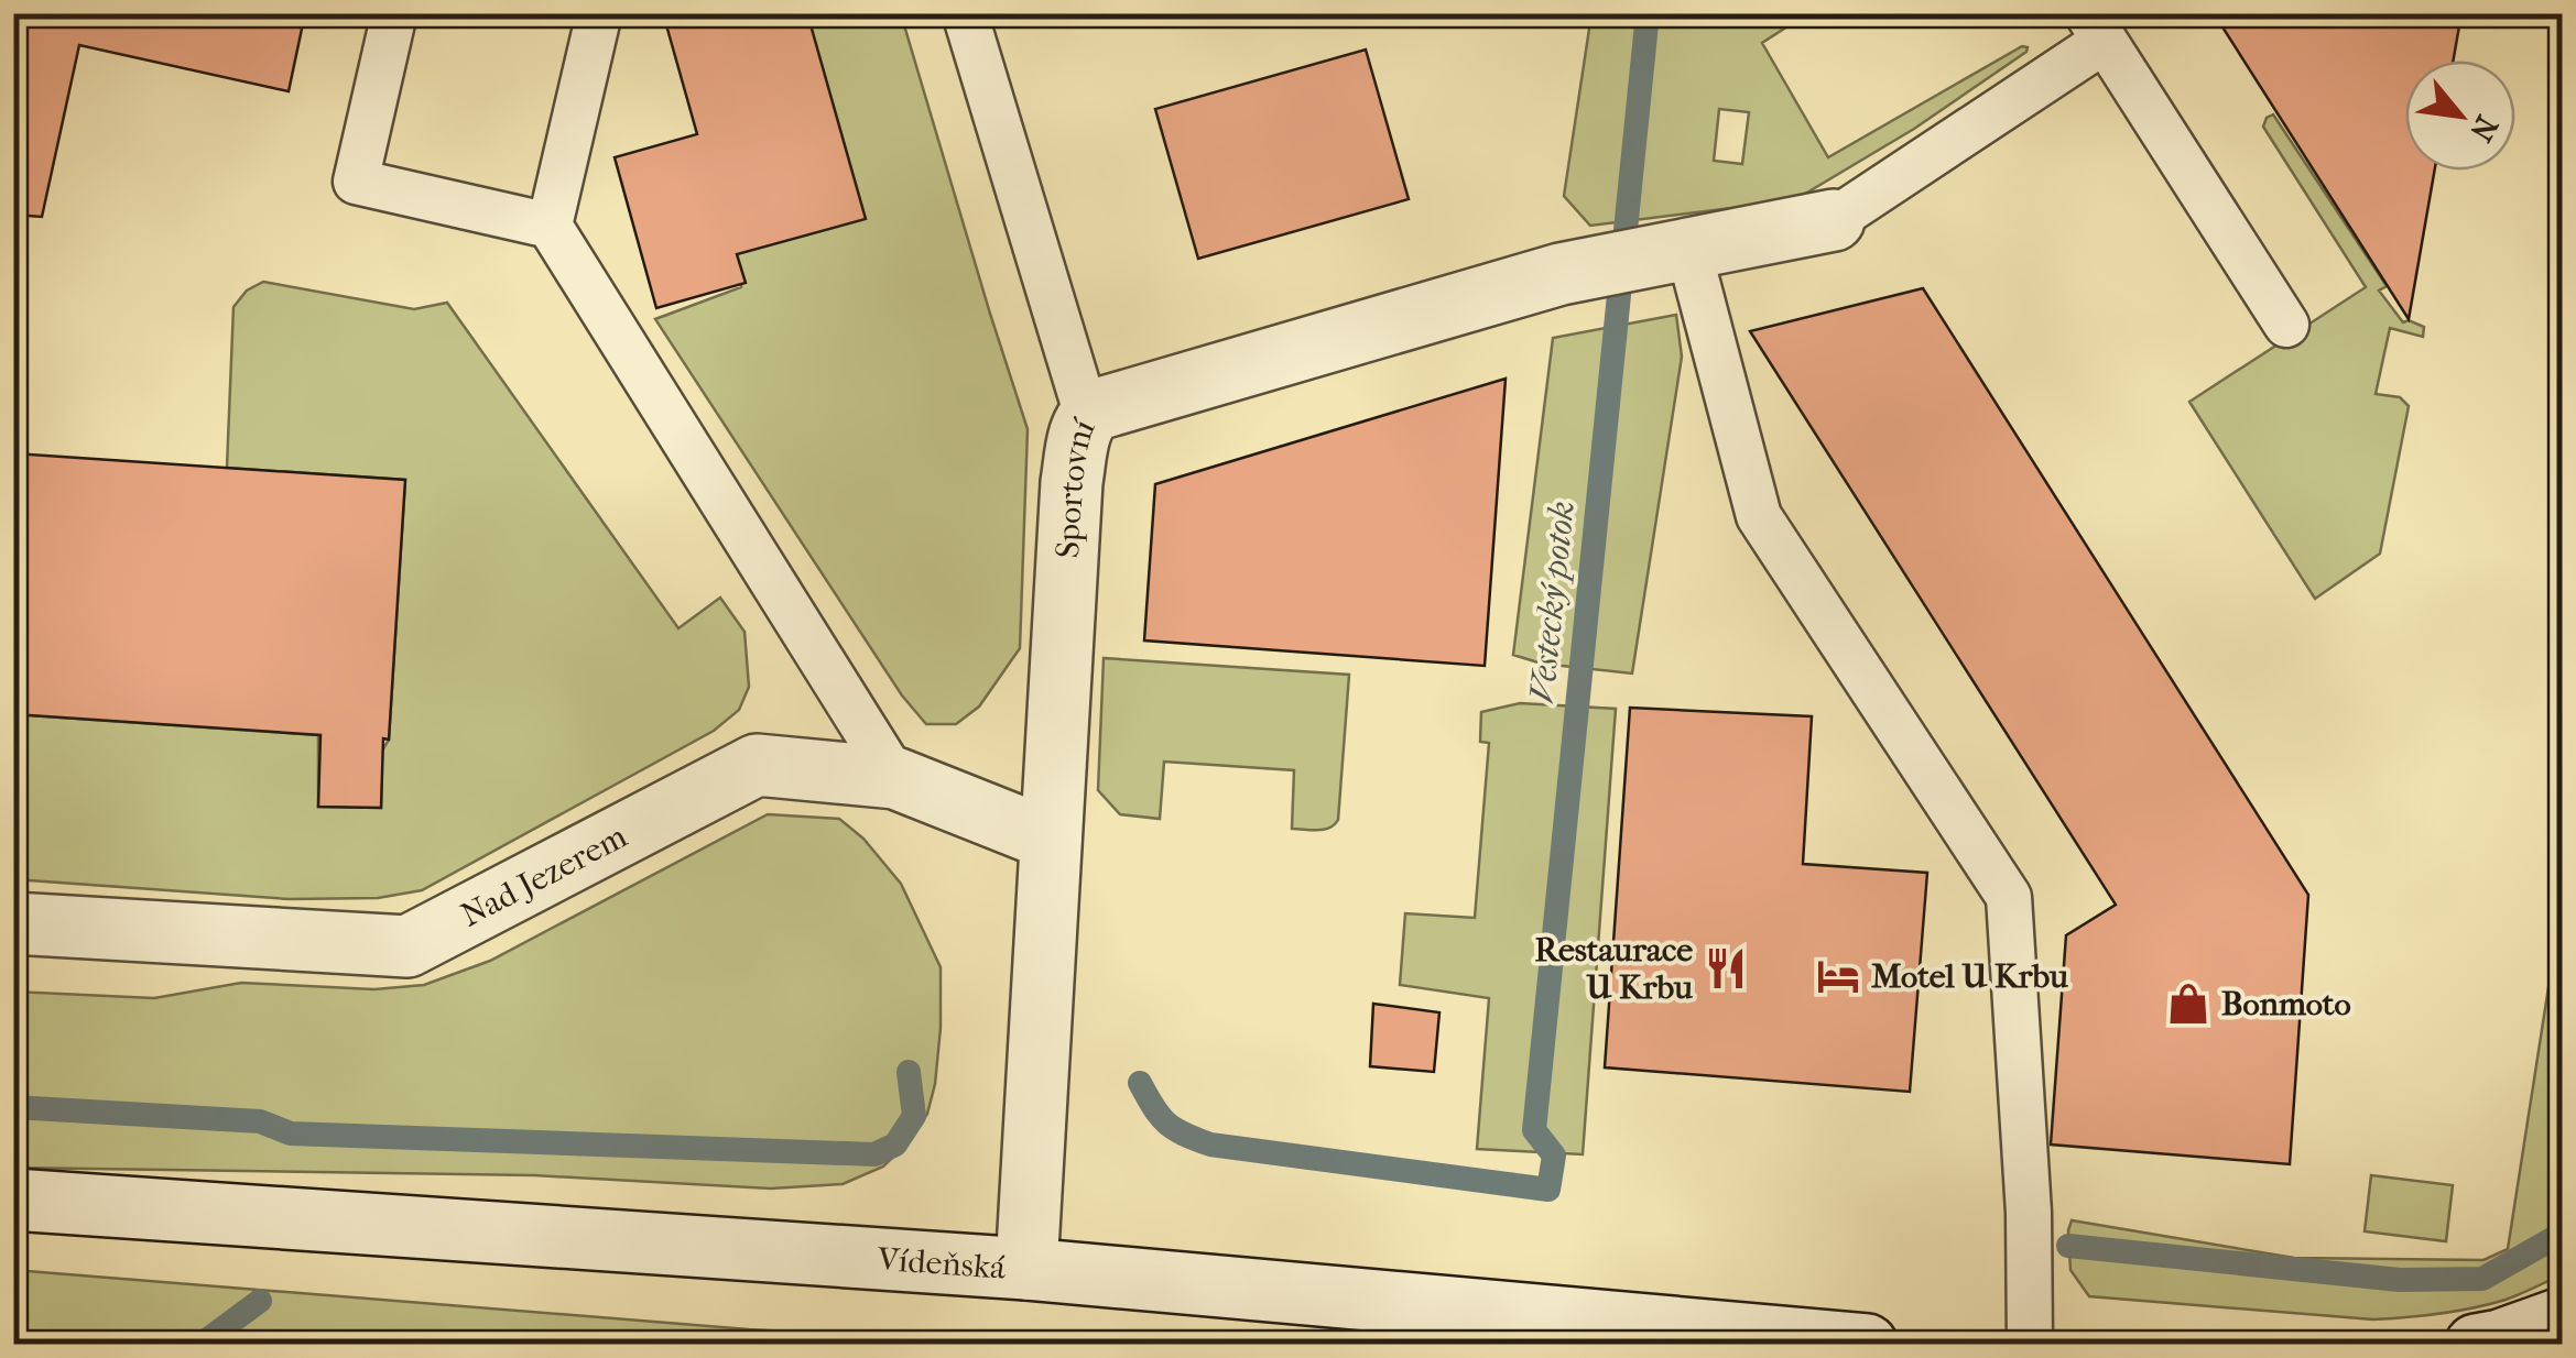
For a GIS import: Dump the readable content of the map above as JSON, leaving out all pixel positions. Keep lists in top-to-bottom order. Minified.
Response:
{"streets":{"street":["Sportovní","Nad Jezerem","Vídeňská"]},"crossings":[["Sportovní","Nad Jezerem"],["Sportovní","Vídeňská"]],"water":["Vestecký potok"],"places":{"restaurant":["Restaurace U Krbu"],"hotel":["Motel U Krbu"],"shop":["Bonmoto"]},"north":"bottom right"}
